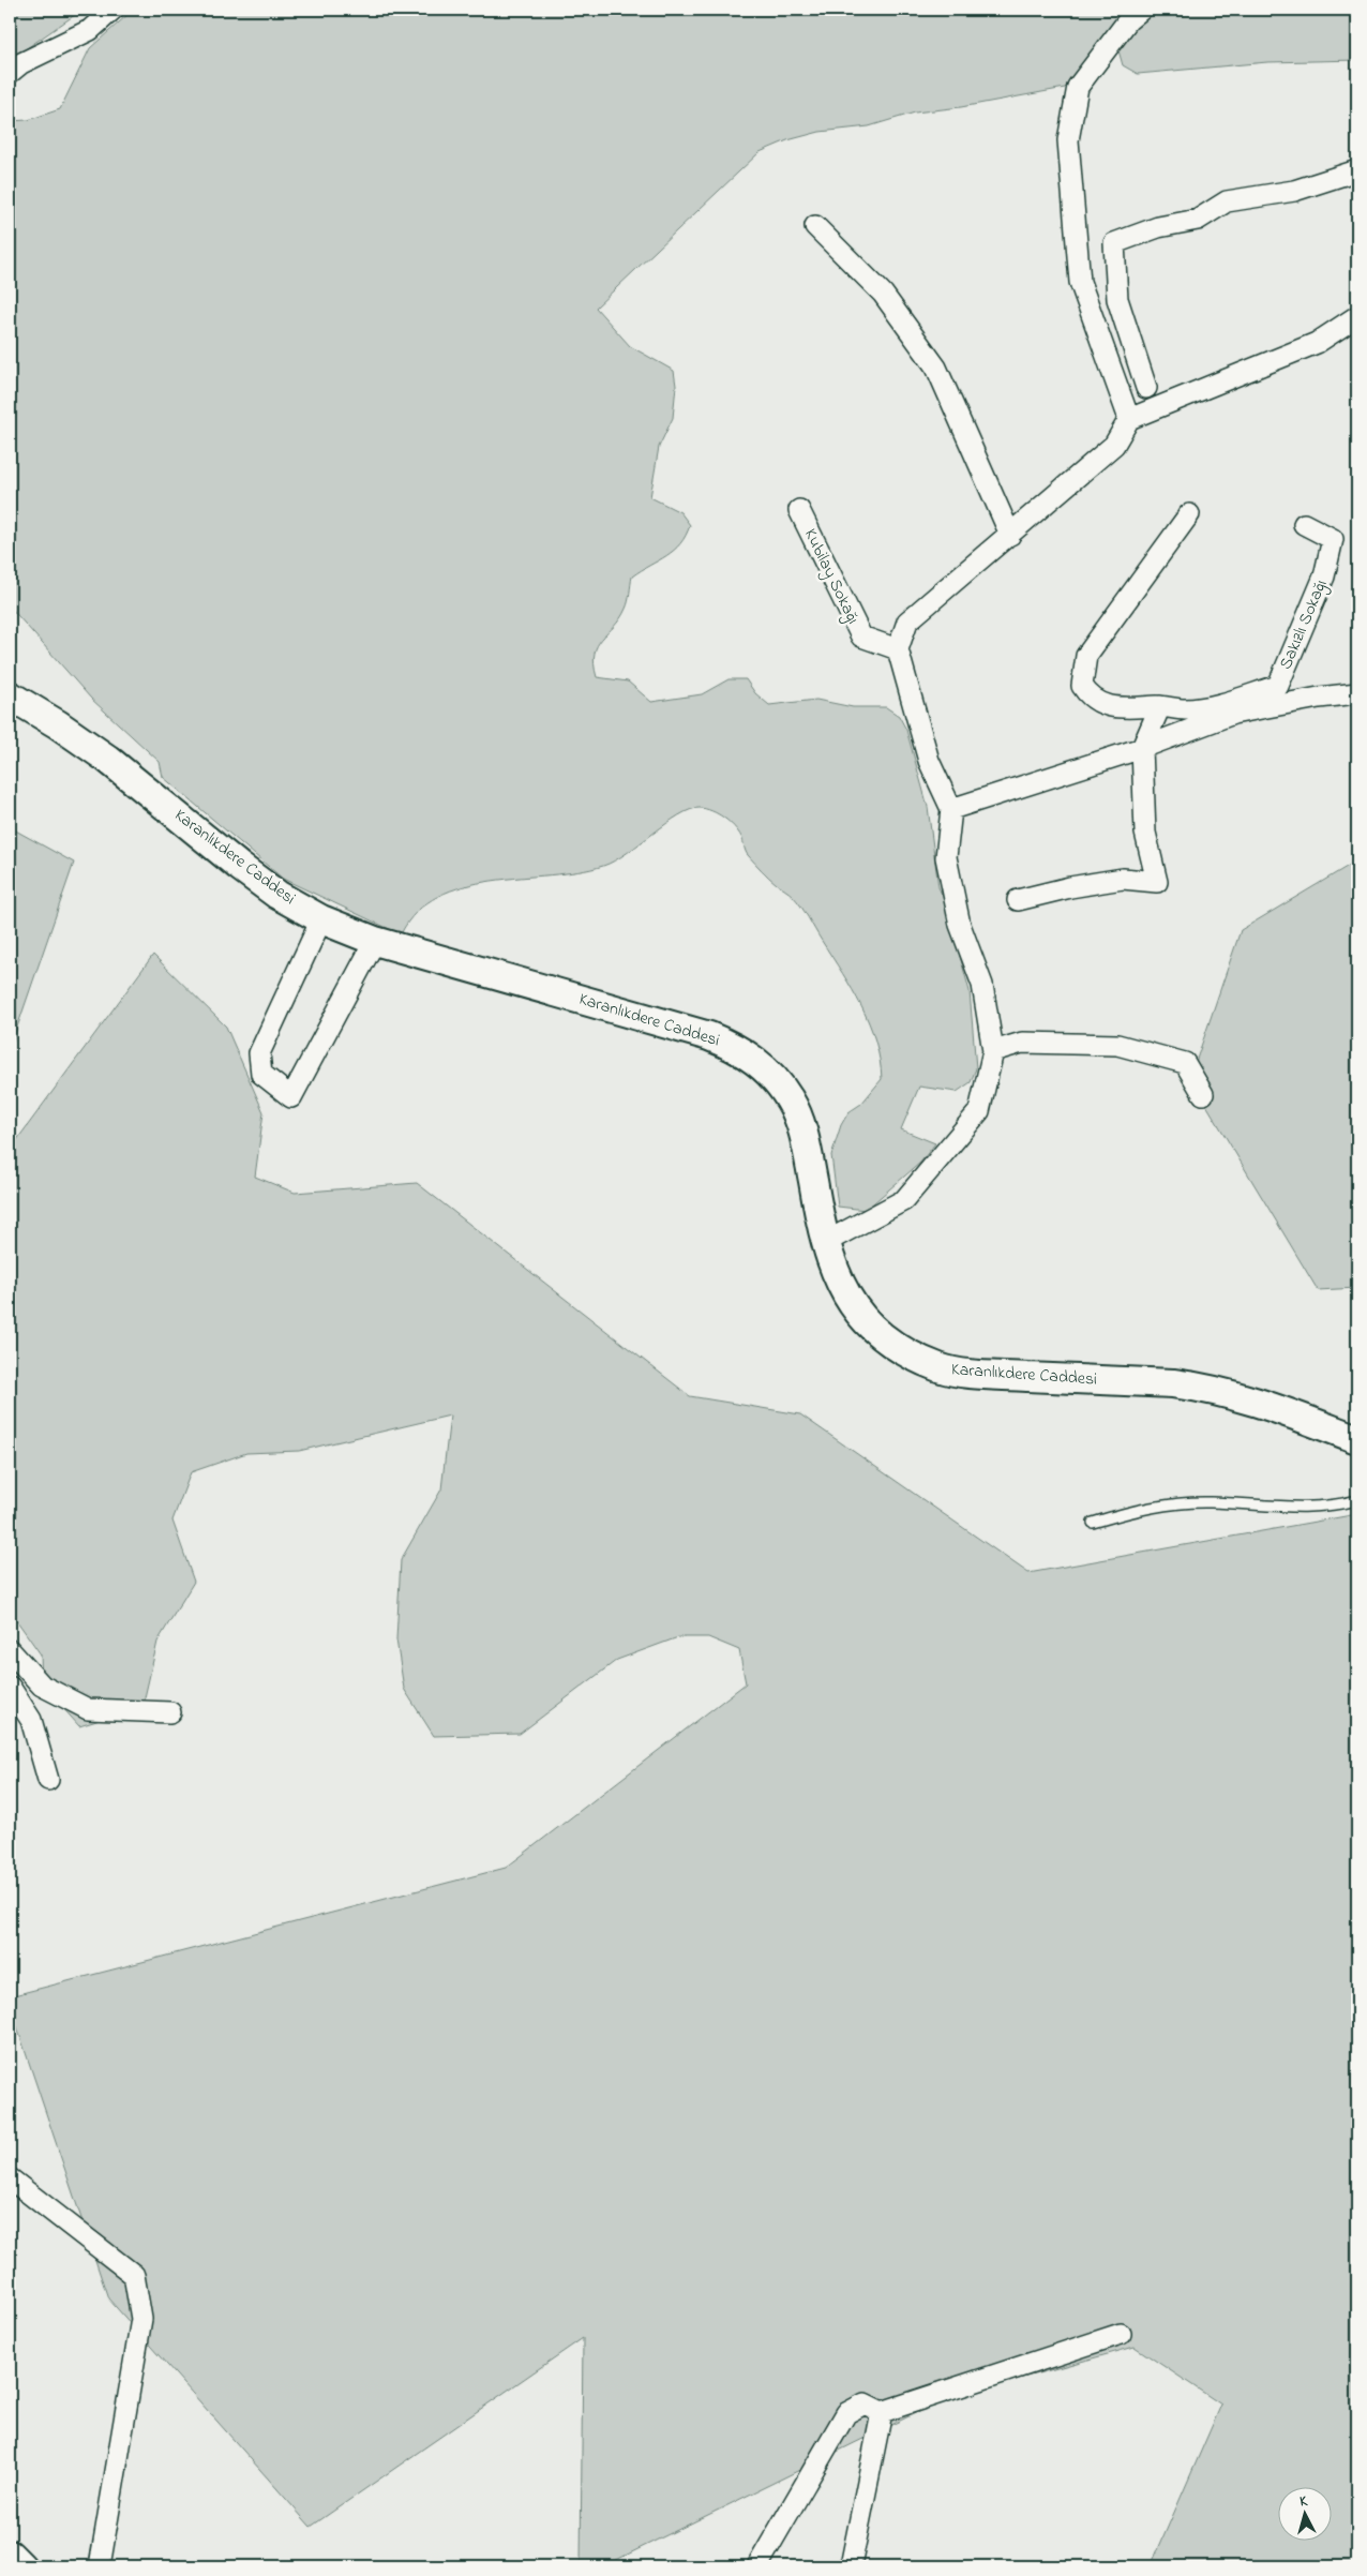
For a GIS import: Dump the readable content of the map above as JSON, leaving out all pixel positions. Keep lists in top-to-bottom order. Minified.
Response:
{"streets":{"main road":["Karanlıkdere Caddesi"],"street":["Kubilay Sokağı","Sakızlı Sokağı"]},"north":"top"}
